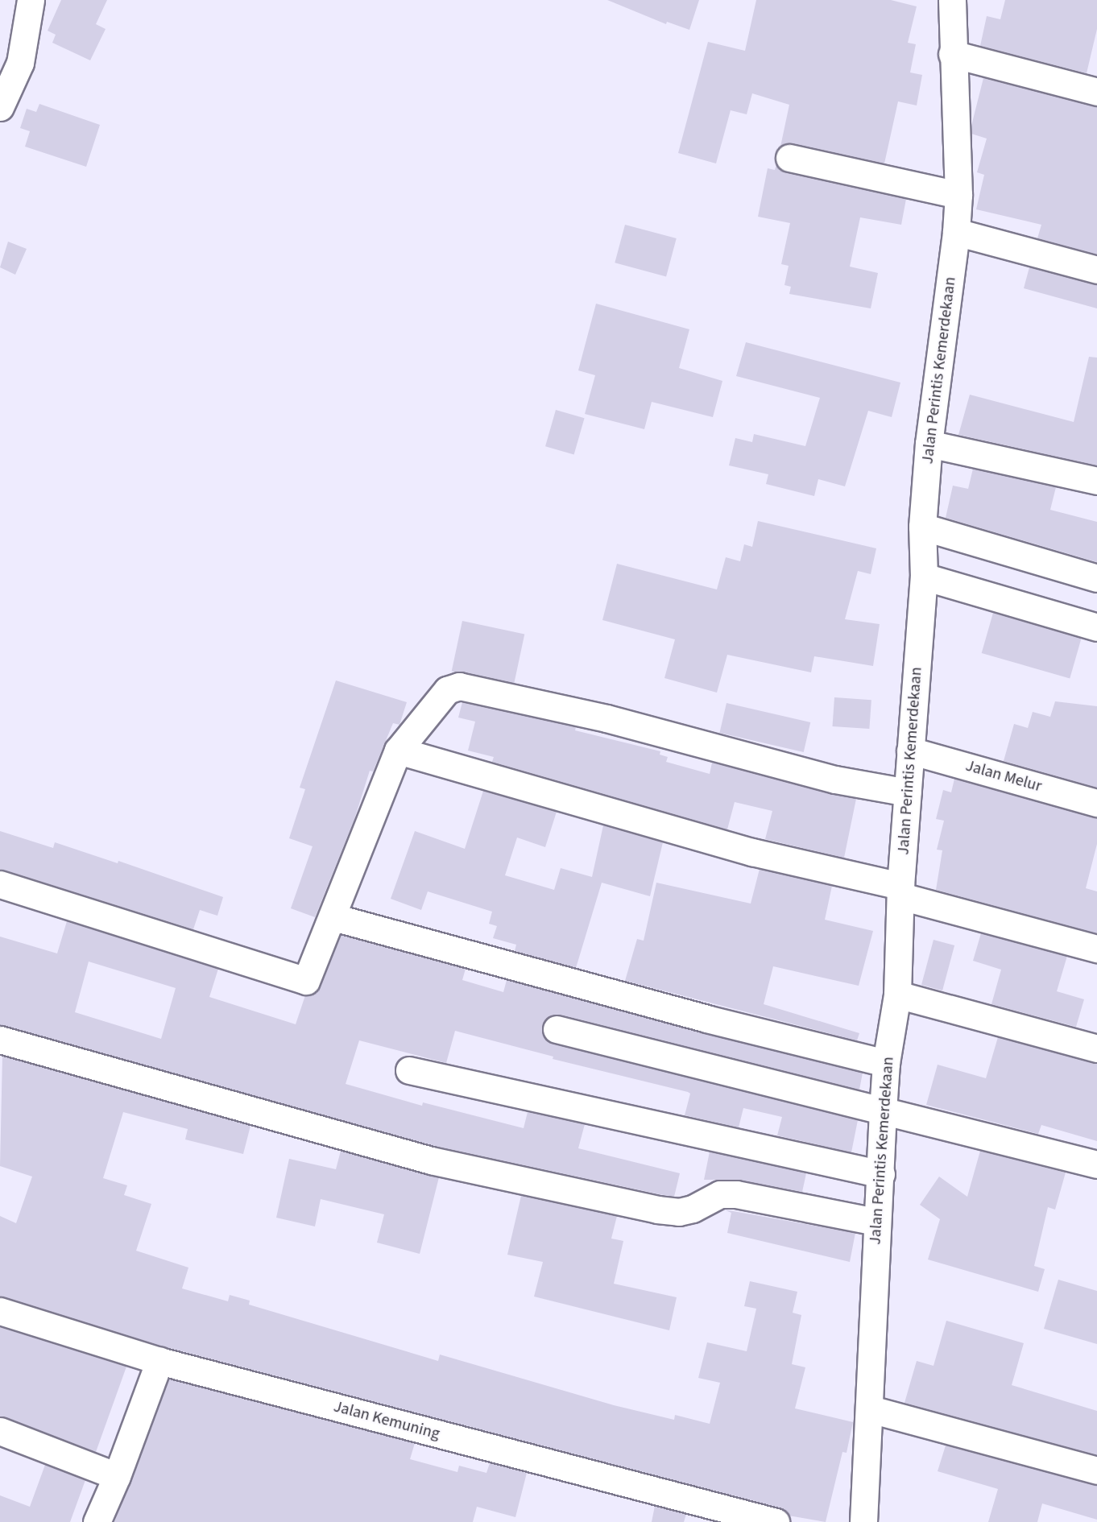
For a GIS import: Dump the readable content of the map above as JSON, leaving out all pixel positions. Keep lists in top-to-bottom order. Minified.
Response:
{"streets":{"street":["Jalan Perintis Kemerdekaan","Jalan Melur","Jalan Kemuning"]},"crossings":[["Jalan Perintis Kemerdekaan","Jalan Melur"]]}
